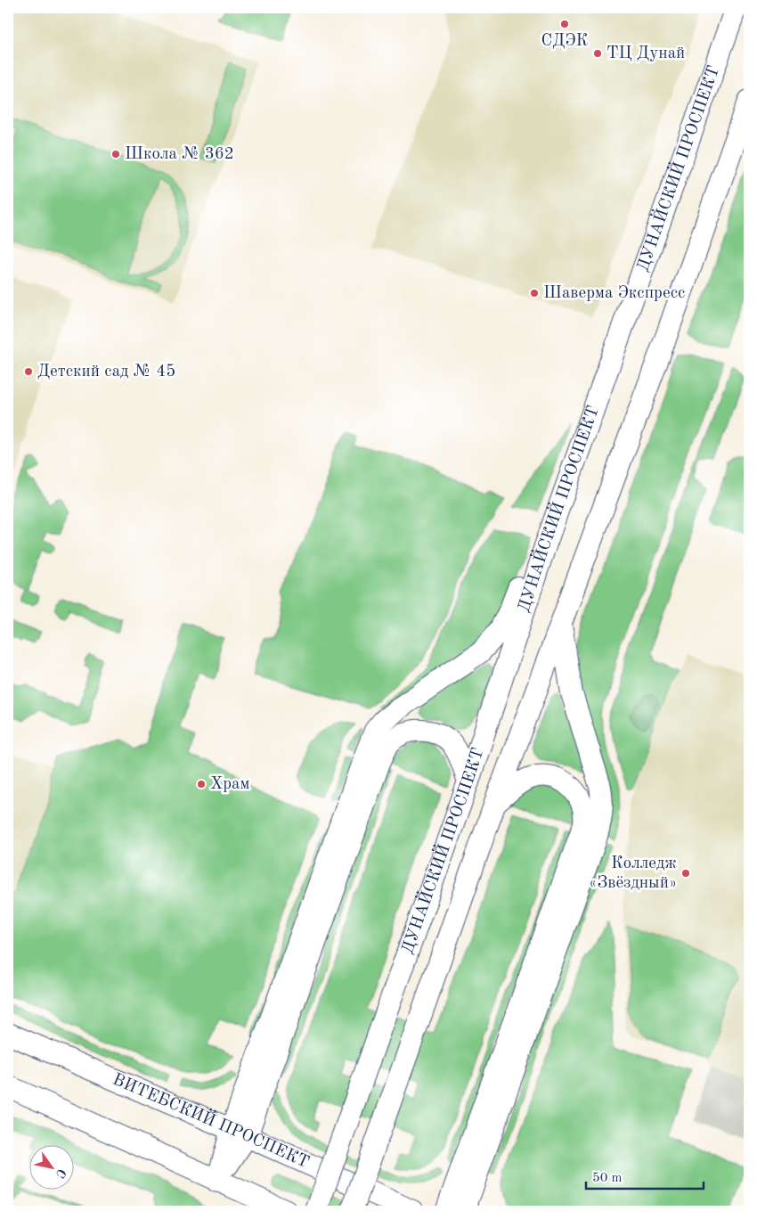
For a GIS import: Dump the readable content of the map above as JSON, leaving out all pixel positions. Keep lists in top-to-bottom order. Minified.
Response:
{"streets":{"main road":["ДУНАЙСКИЙ ПРОСПЕКТ","ВИТЕБСКИЙ ПРОСПЕКТ"]},"places":["СДЭК","ТЦ Дунай","Школа № 362","Шаверма Экспресс","Детский сад № 45","Храм","Колледж «Звёздный»"],"scale_bar":"50 m","north":"bottom right"}
